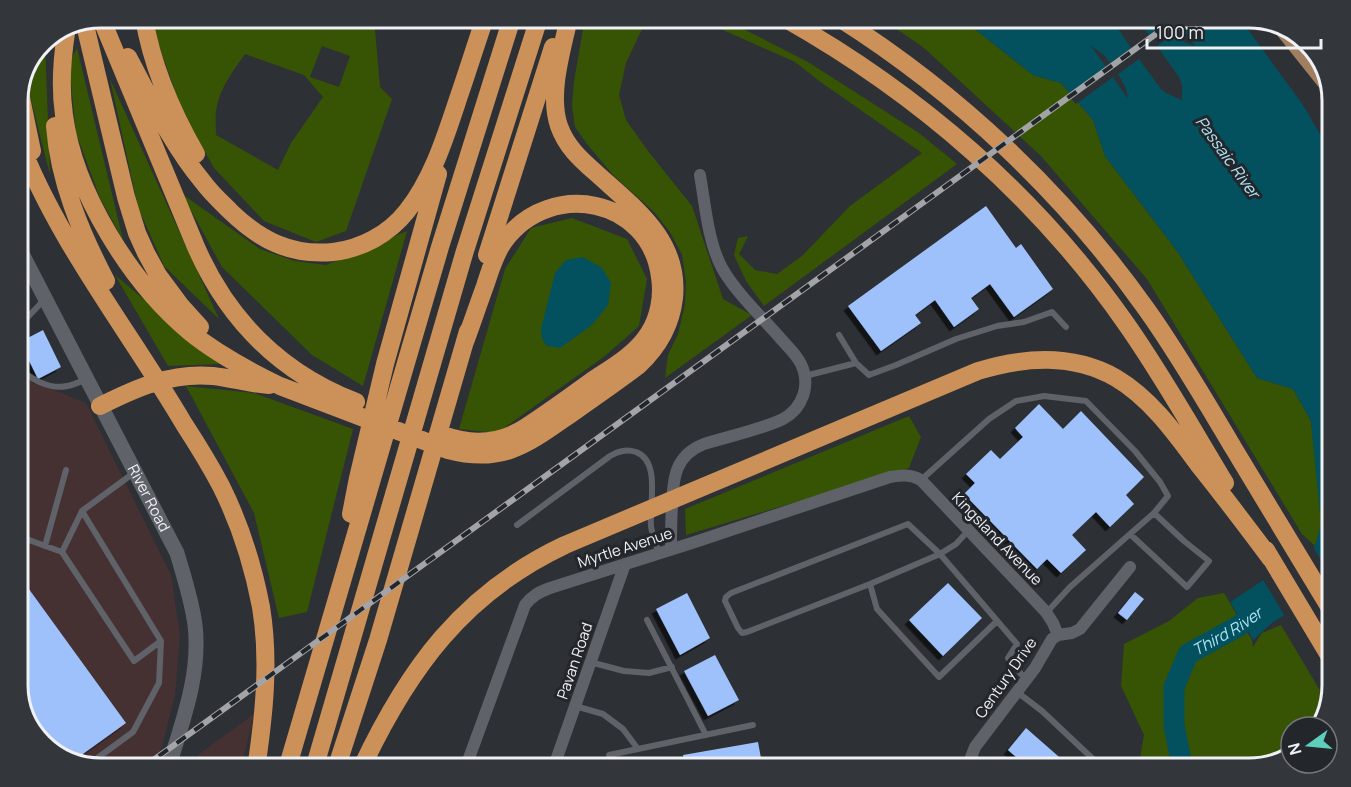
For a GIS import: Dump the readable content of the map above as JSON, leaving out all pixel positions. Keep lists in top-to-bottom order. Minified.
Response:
{"streets":{"street":["River Road","Kingsland Avenue","Myrtle Avenue","Pavan Road","Century Drive"]},"crossings":[["Kingsland Avenue","Myrtle Avenue"],["Kingsland Avenue","Century Drive"],["Myrtle Avenue","Pavan Road"]],"water":["Passaic River","Third River"],"scale_bar":"100 m","north":"left"}
